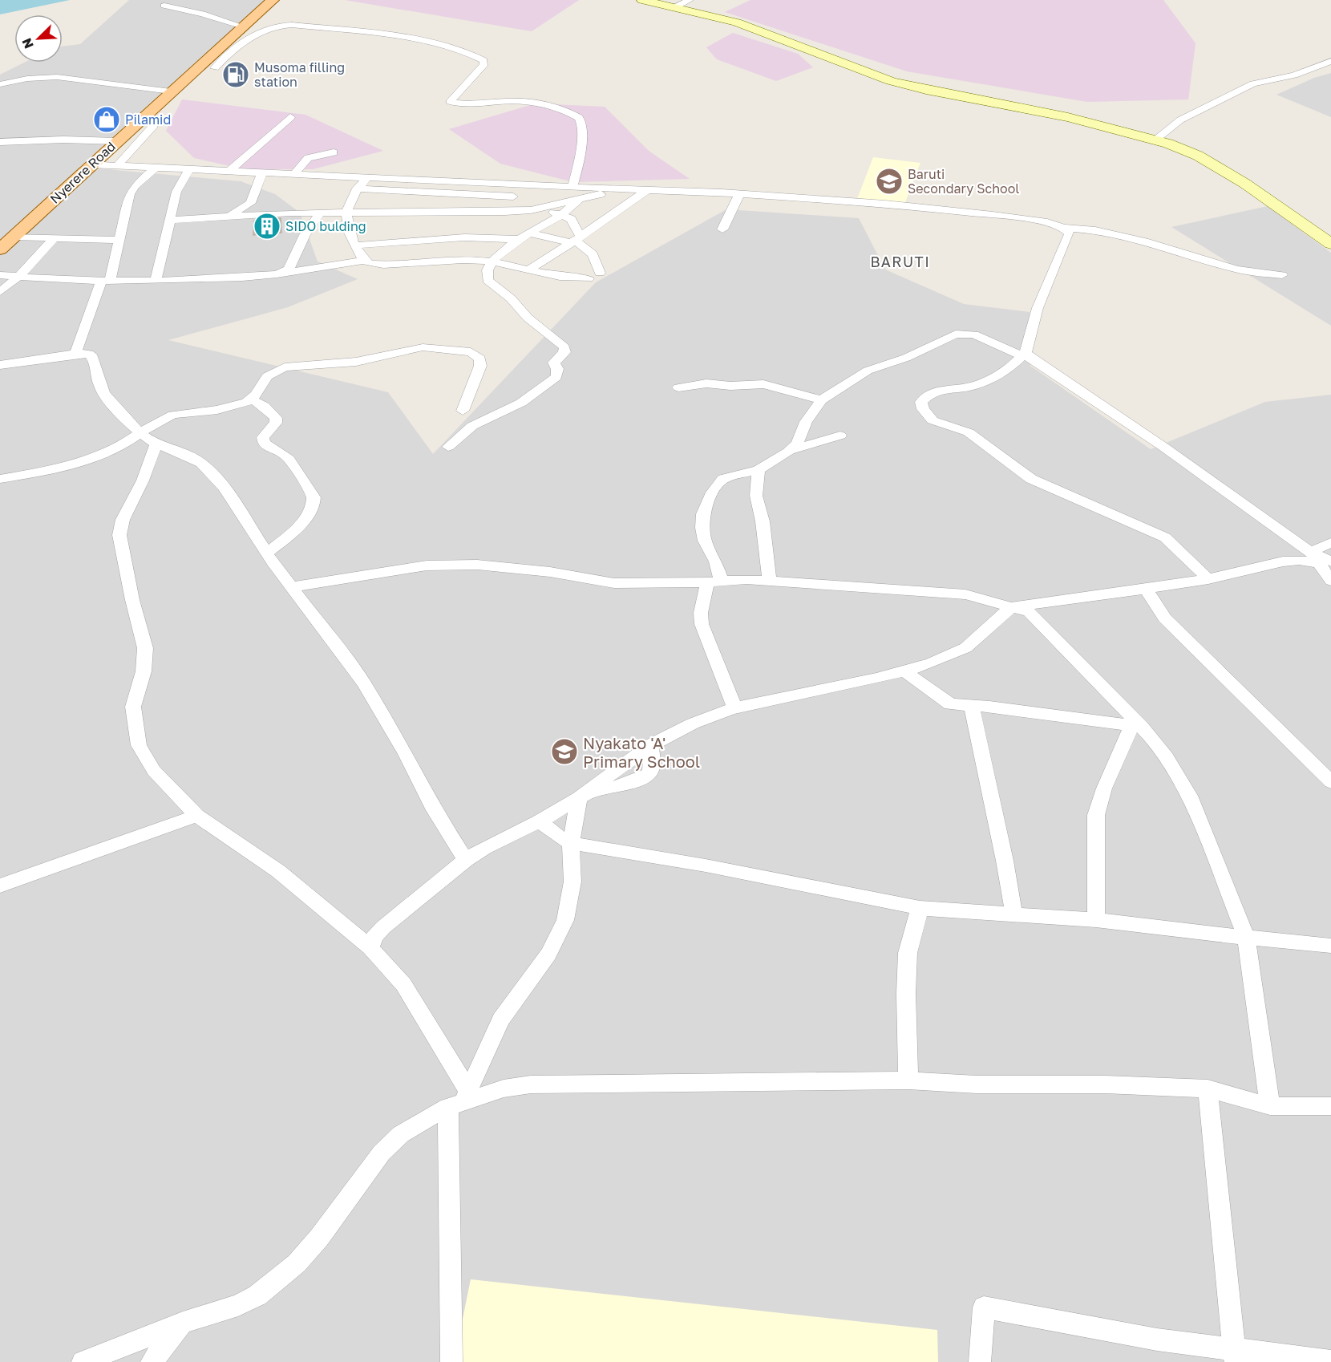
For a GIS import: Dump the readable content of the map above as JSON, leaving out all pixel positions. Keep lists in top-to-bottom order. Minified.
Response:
{"streets":{"main road":["Nyerere Road"]},"districts":["BARUTI"],"places":{"fuel station":["Musoma filling station"],"shop":["Pilamid"],"school or university":["Baruti Secondary School","Nyakato 'A' Primary School"],"building":["SIDO bulding"]},"north":"bottom left"}
